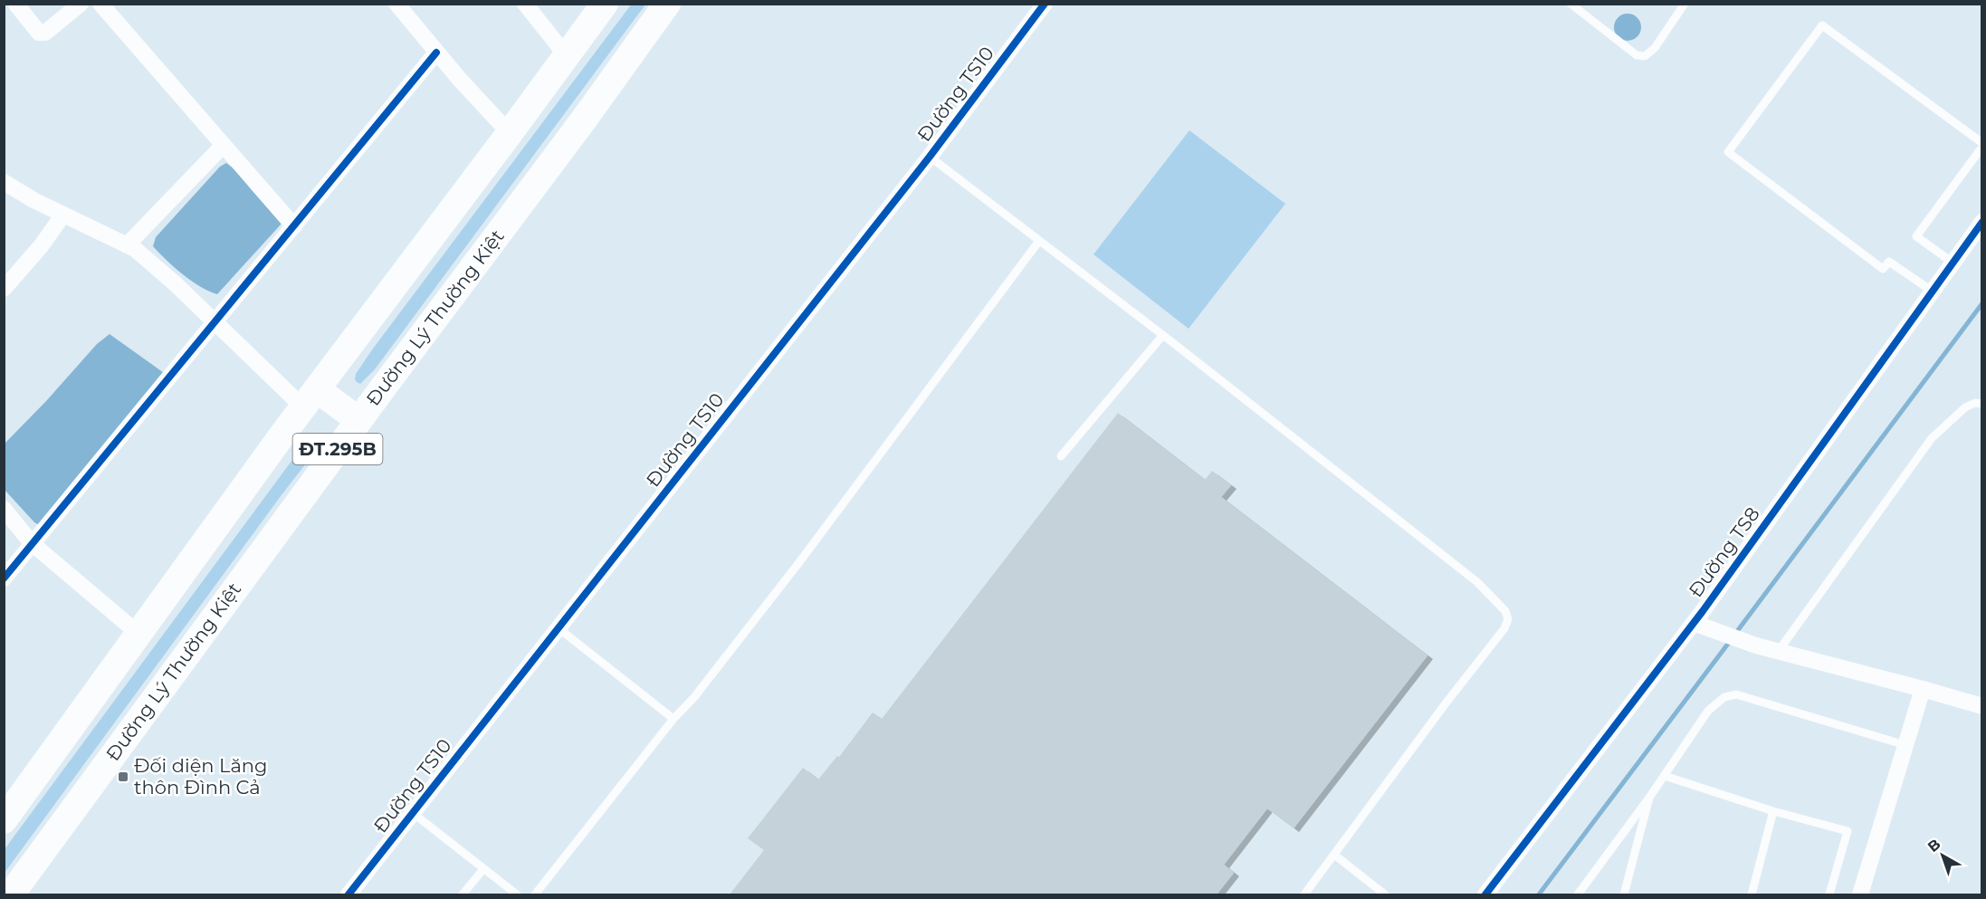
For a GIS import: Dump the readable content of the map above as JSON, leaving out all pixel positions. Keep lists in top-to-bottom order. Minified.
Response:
{"streets":{"main road":["Đường Lý Thường Kiệt","ĐT.295B"],"street":["Đường TS10","Đường TS8"]},"places":{"transit":["Đối diện Lăng thôn Đình Cả"]},"north":"top left"}
